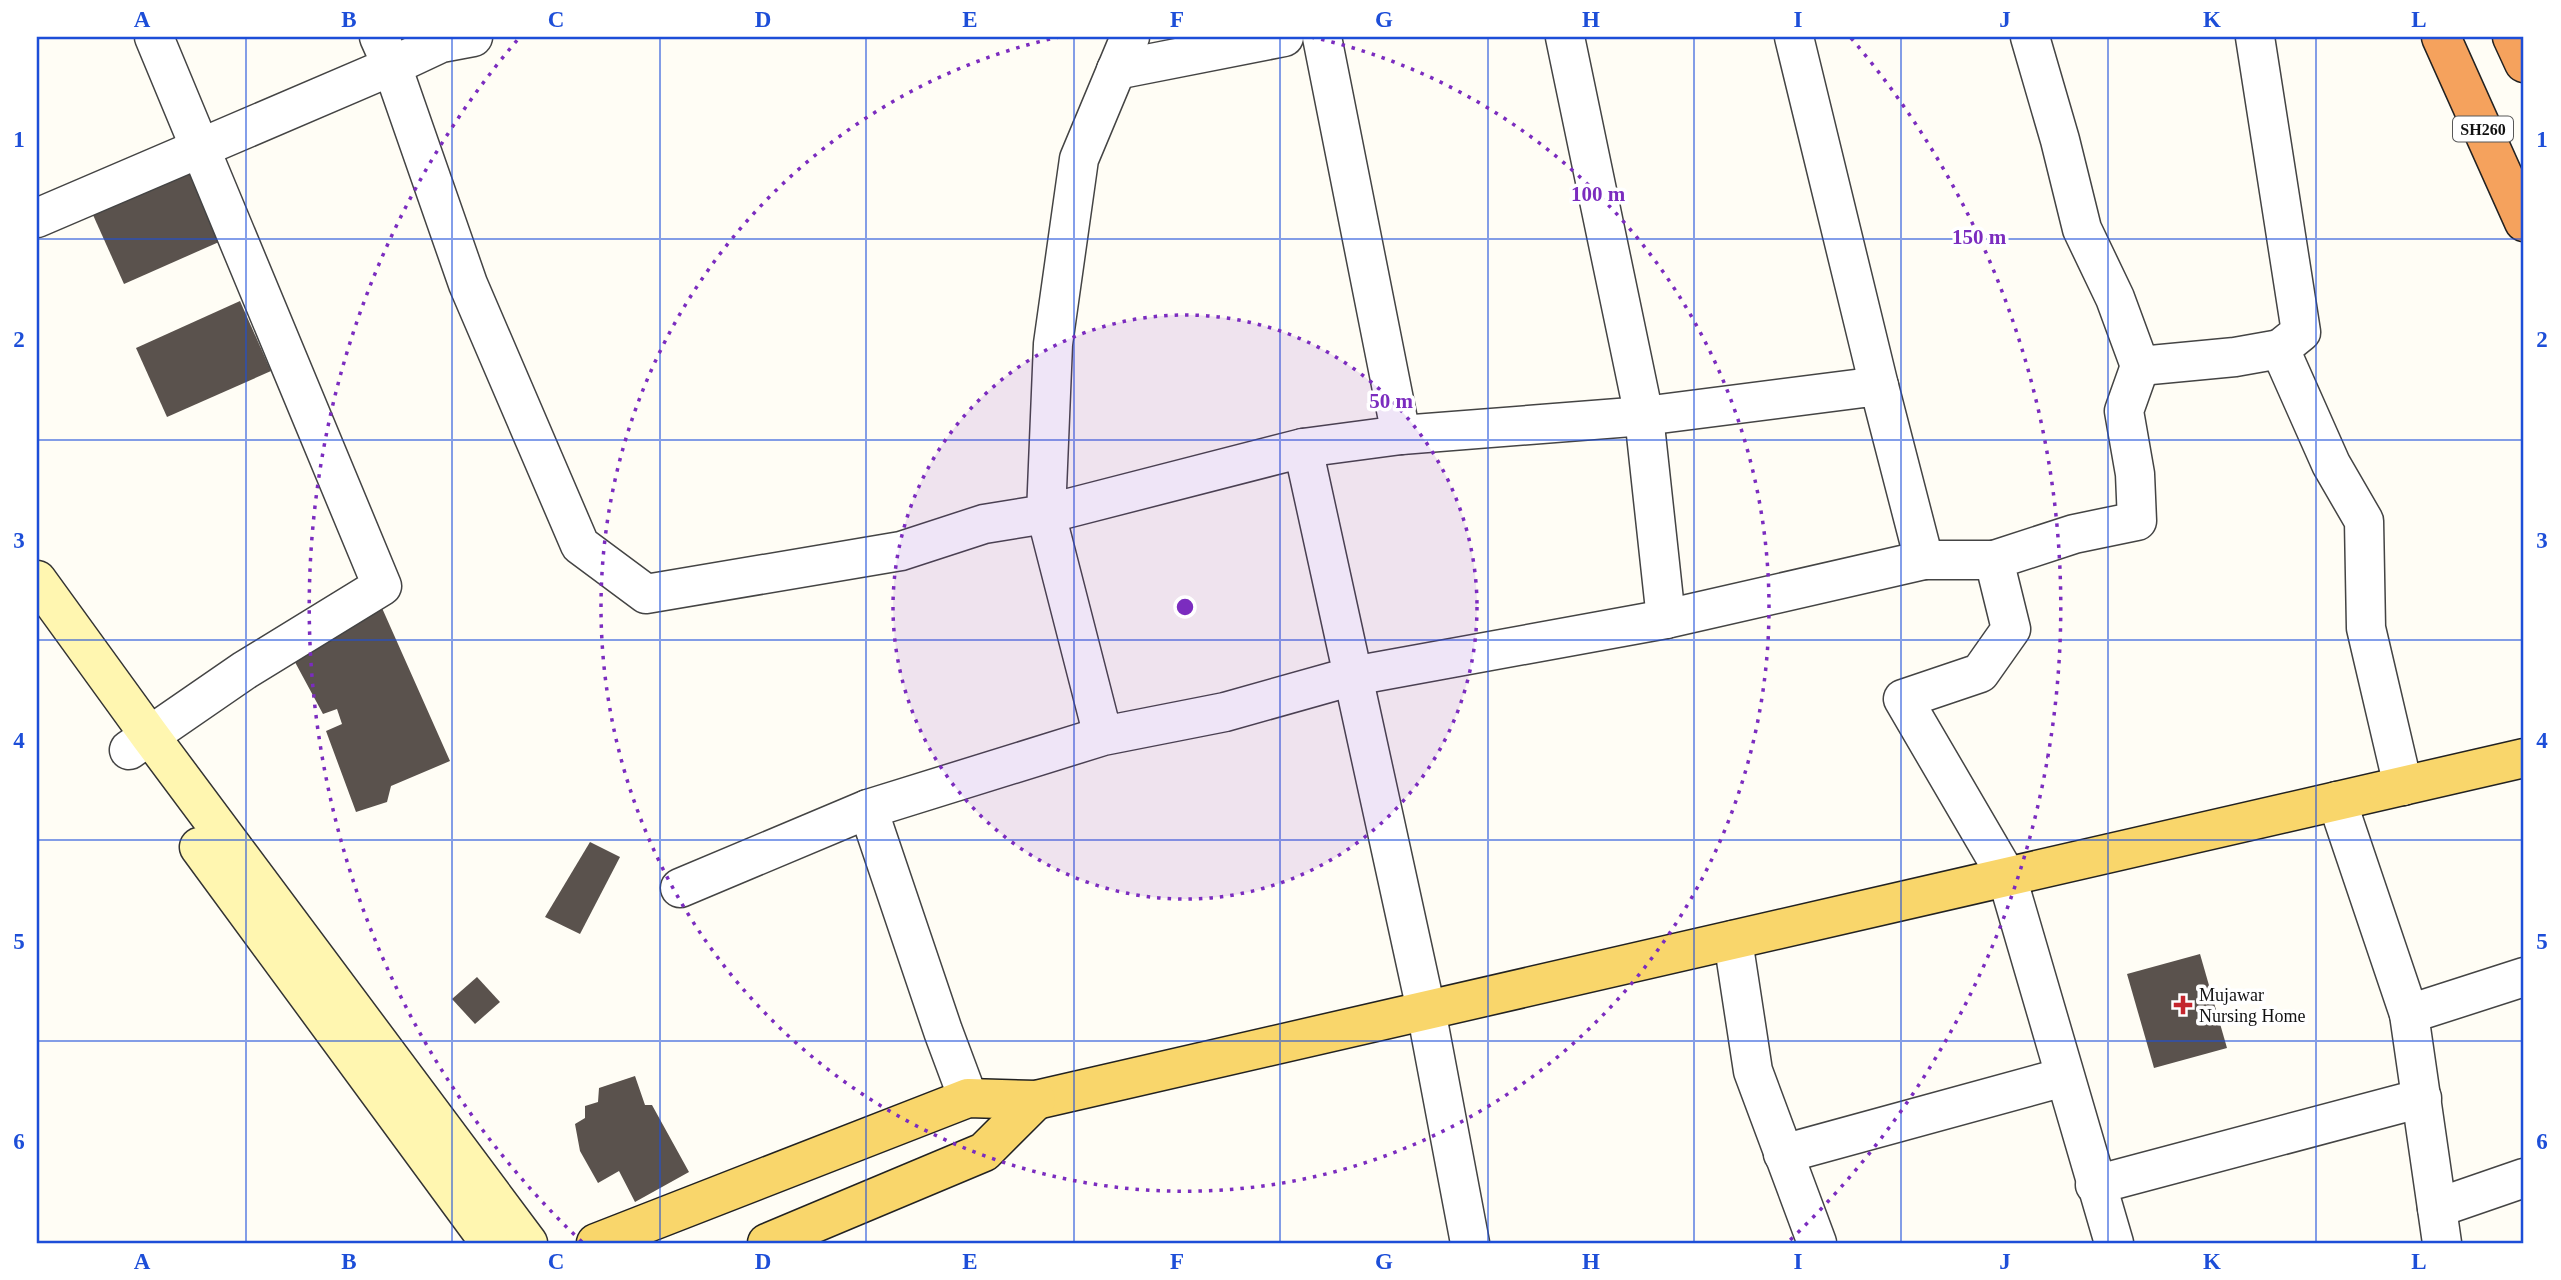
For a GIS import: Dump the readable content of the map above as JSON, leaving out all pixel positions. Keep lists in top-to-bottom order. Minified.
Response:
{"streets":{"highway":["SH260"]},"places":{"health":["Mujawar Nursing Home"]},"grid":{"columns":["A","B","C","D","E","F","G","H","I","J","K","L"],"rows":["1","2","3","4","5","6"]},"rings":["100 m","150 m","50 m"]}
